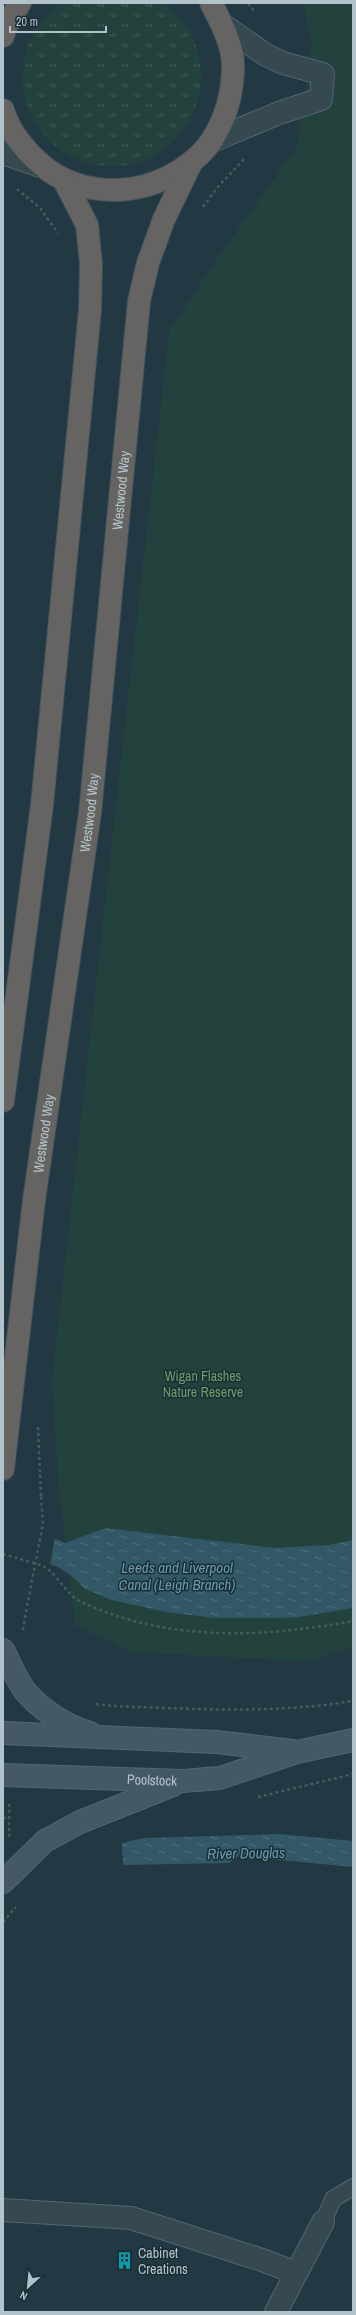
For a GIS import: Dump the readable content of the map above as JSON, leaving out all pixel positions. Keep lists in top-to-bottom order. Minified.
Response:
{"streets":{"highway":["Westwood Way"],"main road":["Poolstock"]},"water":["Leeds and Liverpool Canal (Leigh Branch)","River Douglas"],"parks":["Wigan Flashes Nature Reserve"],"places":{"building":["Cabinet Creations"]},"scale_bar":"20 m","north":"bottom left"}
